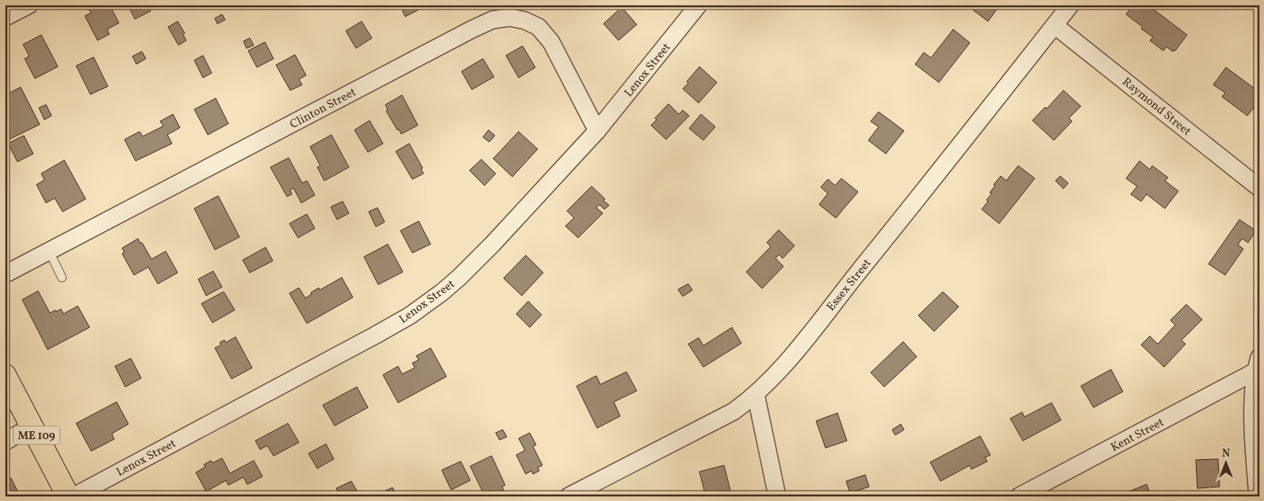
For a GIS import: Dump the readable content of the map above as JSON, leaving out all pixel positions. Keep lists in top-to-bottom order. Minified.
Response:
{"streets":{"highway":["ME 109"],"street":["Lenox Street","Raymond Street","Clinton Street","Essex Street","Kent Street"]},"crossings":[["Lenox Street","Clinton Street"],["Raymond Street","Essex Street"]],"north":"top"}
